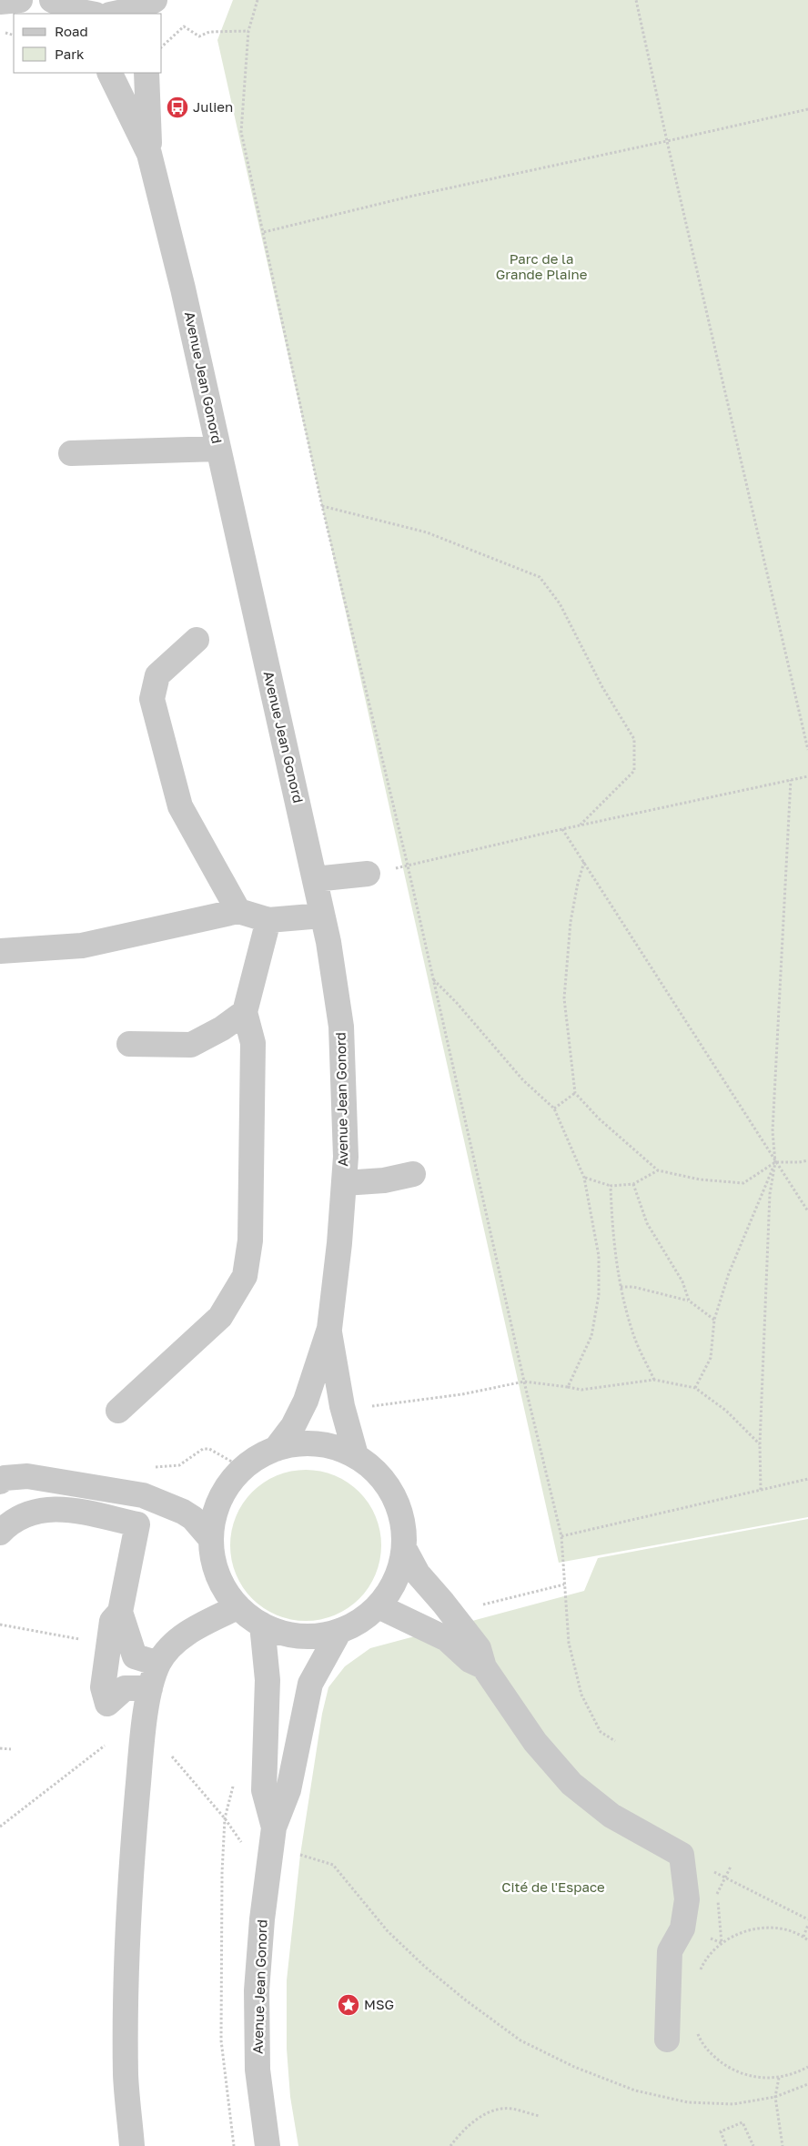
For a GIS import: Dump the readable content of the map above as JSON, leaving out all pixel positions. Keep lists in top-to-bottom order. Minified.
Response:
{"streets":{"street":["Avenue Jean Gonord"]},"parks":["Parc de la Grande Plaine","Cité de l'Espace"],"places":{"bus stop":["Julien"],"place":["MSG"]},"legend":["Road","Park"]}
